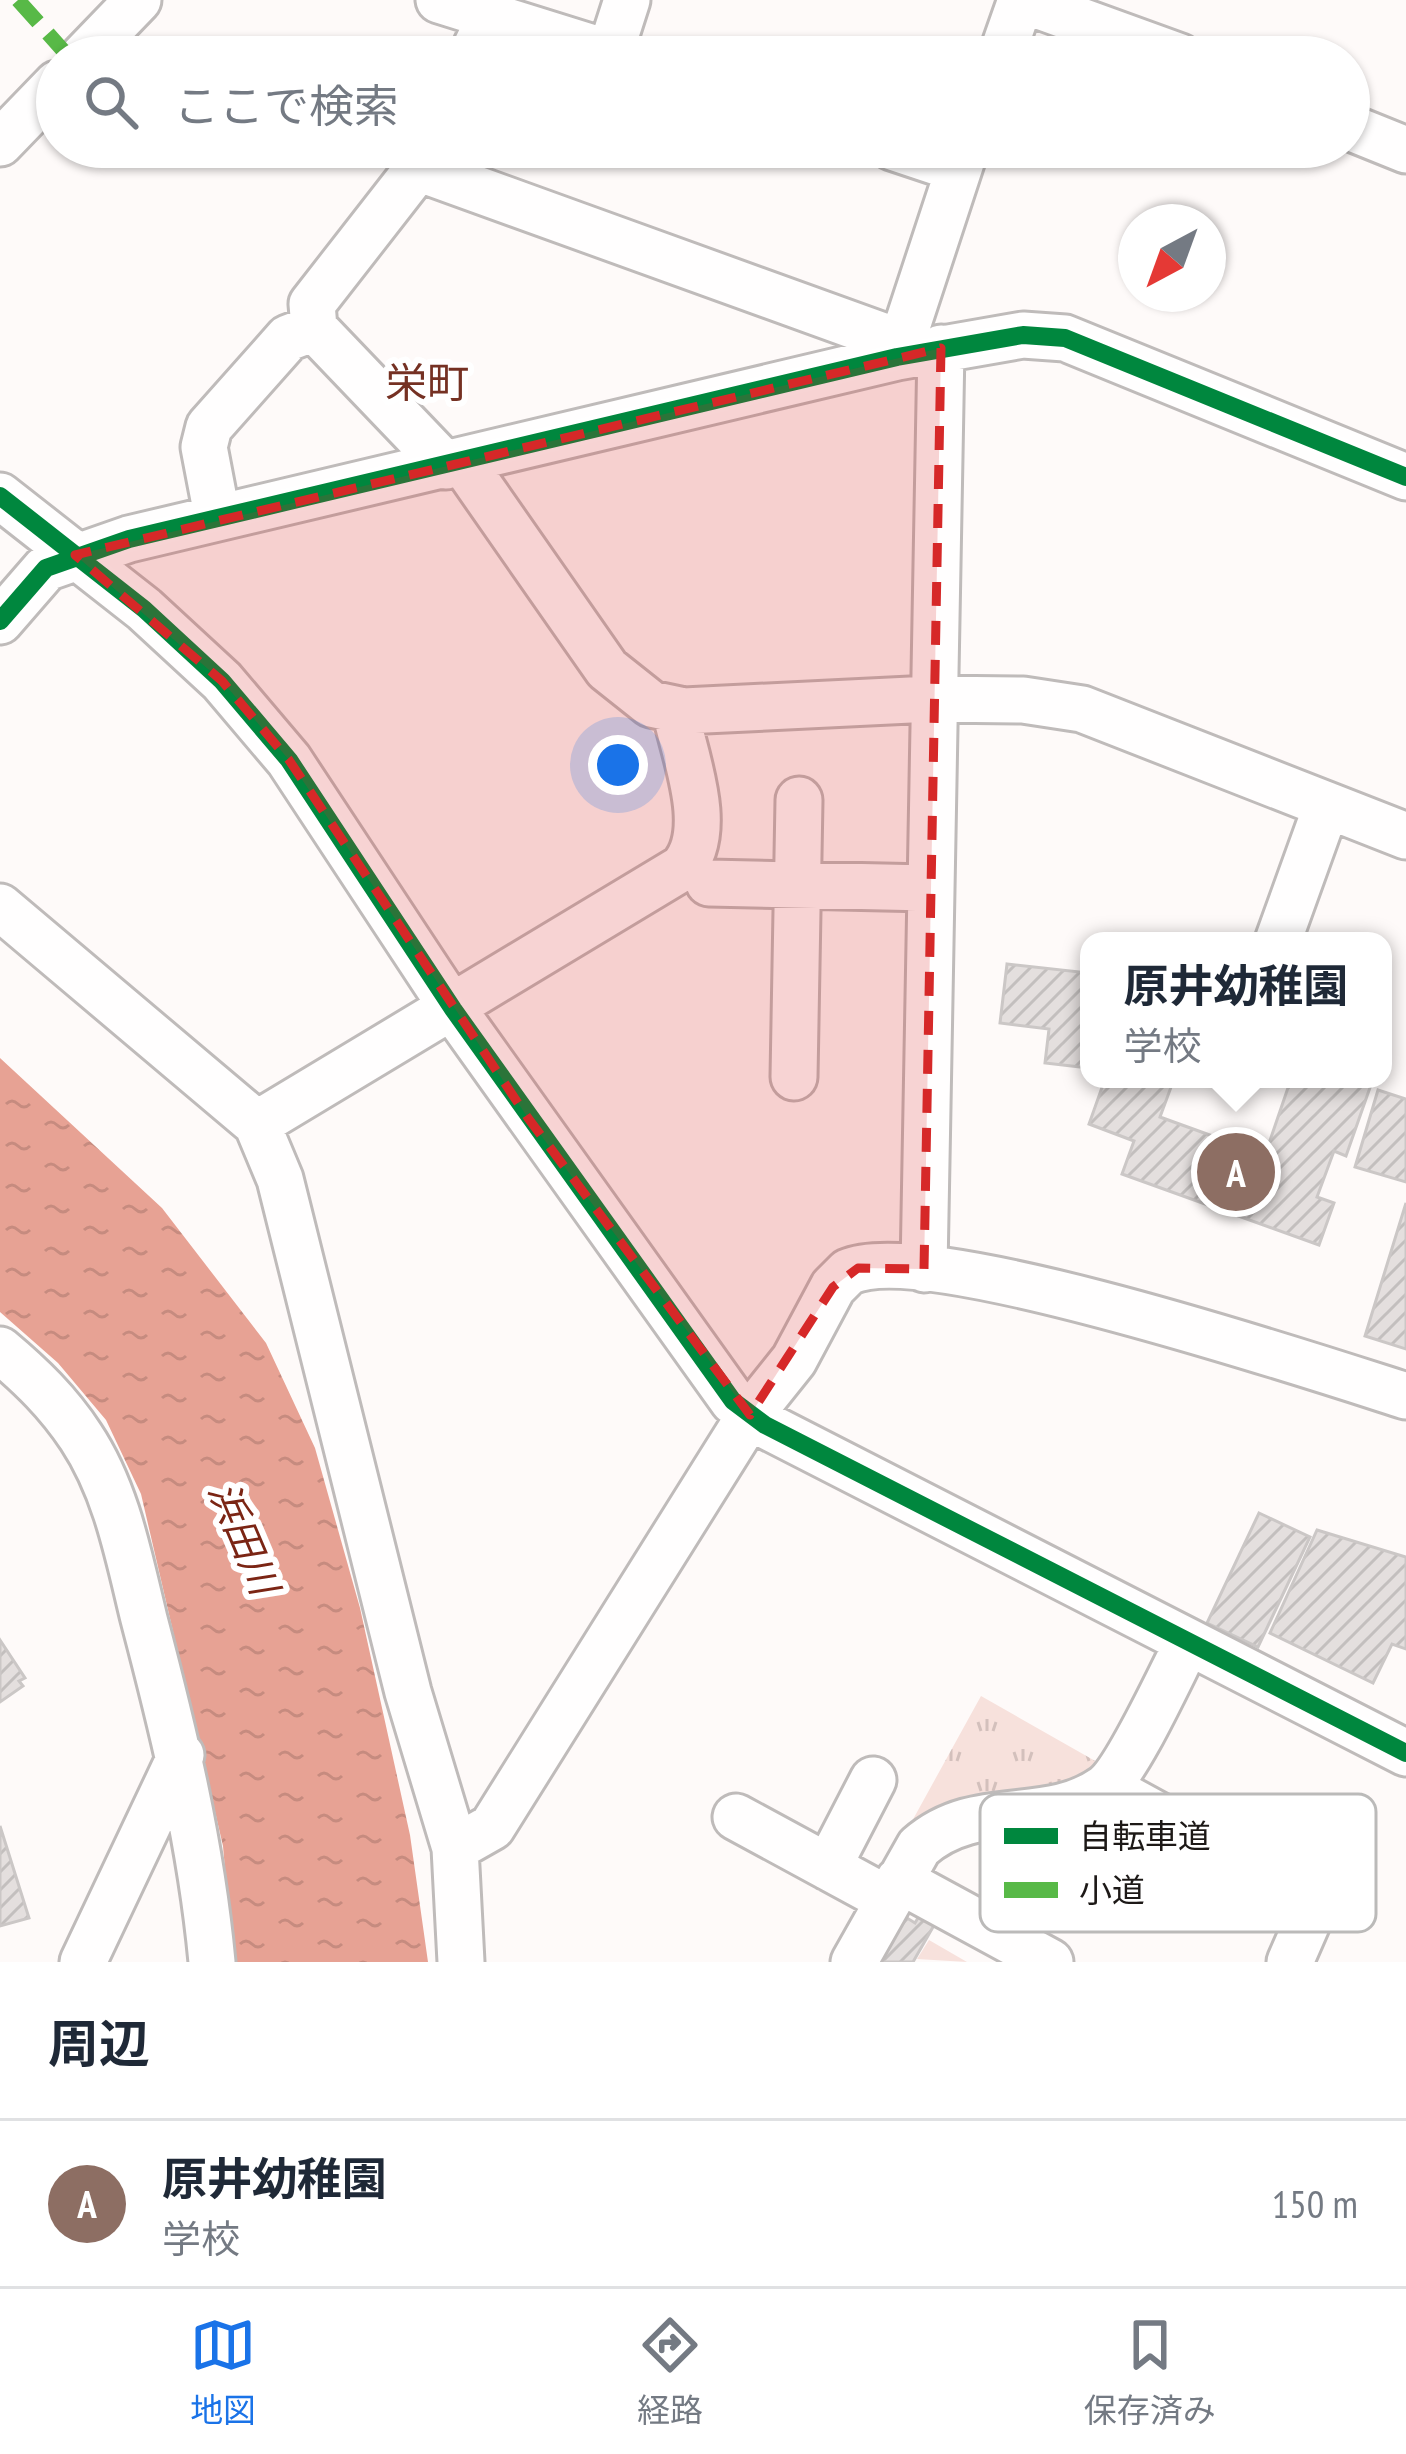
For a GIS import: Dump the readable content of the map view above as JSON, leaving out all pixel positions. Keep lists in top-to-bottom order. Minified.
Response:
{"districts":["栄町"],"water":["浜田川"],"legend":["自転車道","小道"],"north":"bottom left","page":{"search":"ここで検索","popup":["原井幼稚園","学校"],"pins":"A","heading":"周辺","list":[{"mark":"A","name":"原井幼稚園","note":"学校","value":"150 m"}],"nav":["地図","経路","保存済み"]}}
